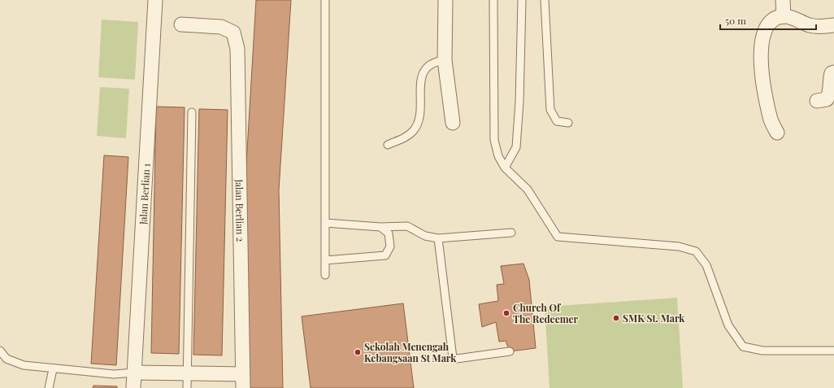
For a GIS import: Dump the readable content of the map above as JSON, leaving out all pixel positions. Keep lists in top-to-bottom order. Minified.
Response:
{"streets":{"street":["Jalan Berlian 1","Jalan Berlian 2"]},"places":["Church Of The Redeemer","SMK St. Mark","Sekolah Menengah Kebangsaan St Mark"],"scale_bar":"50 m"}
